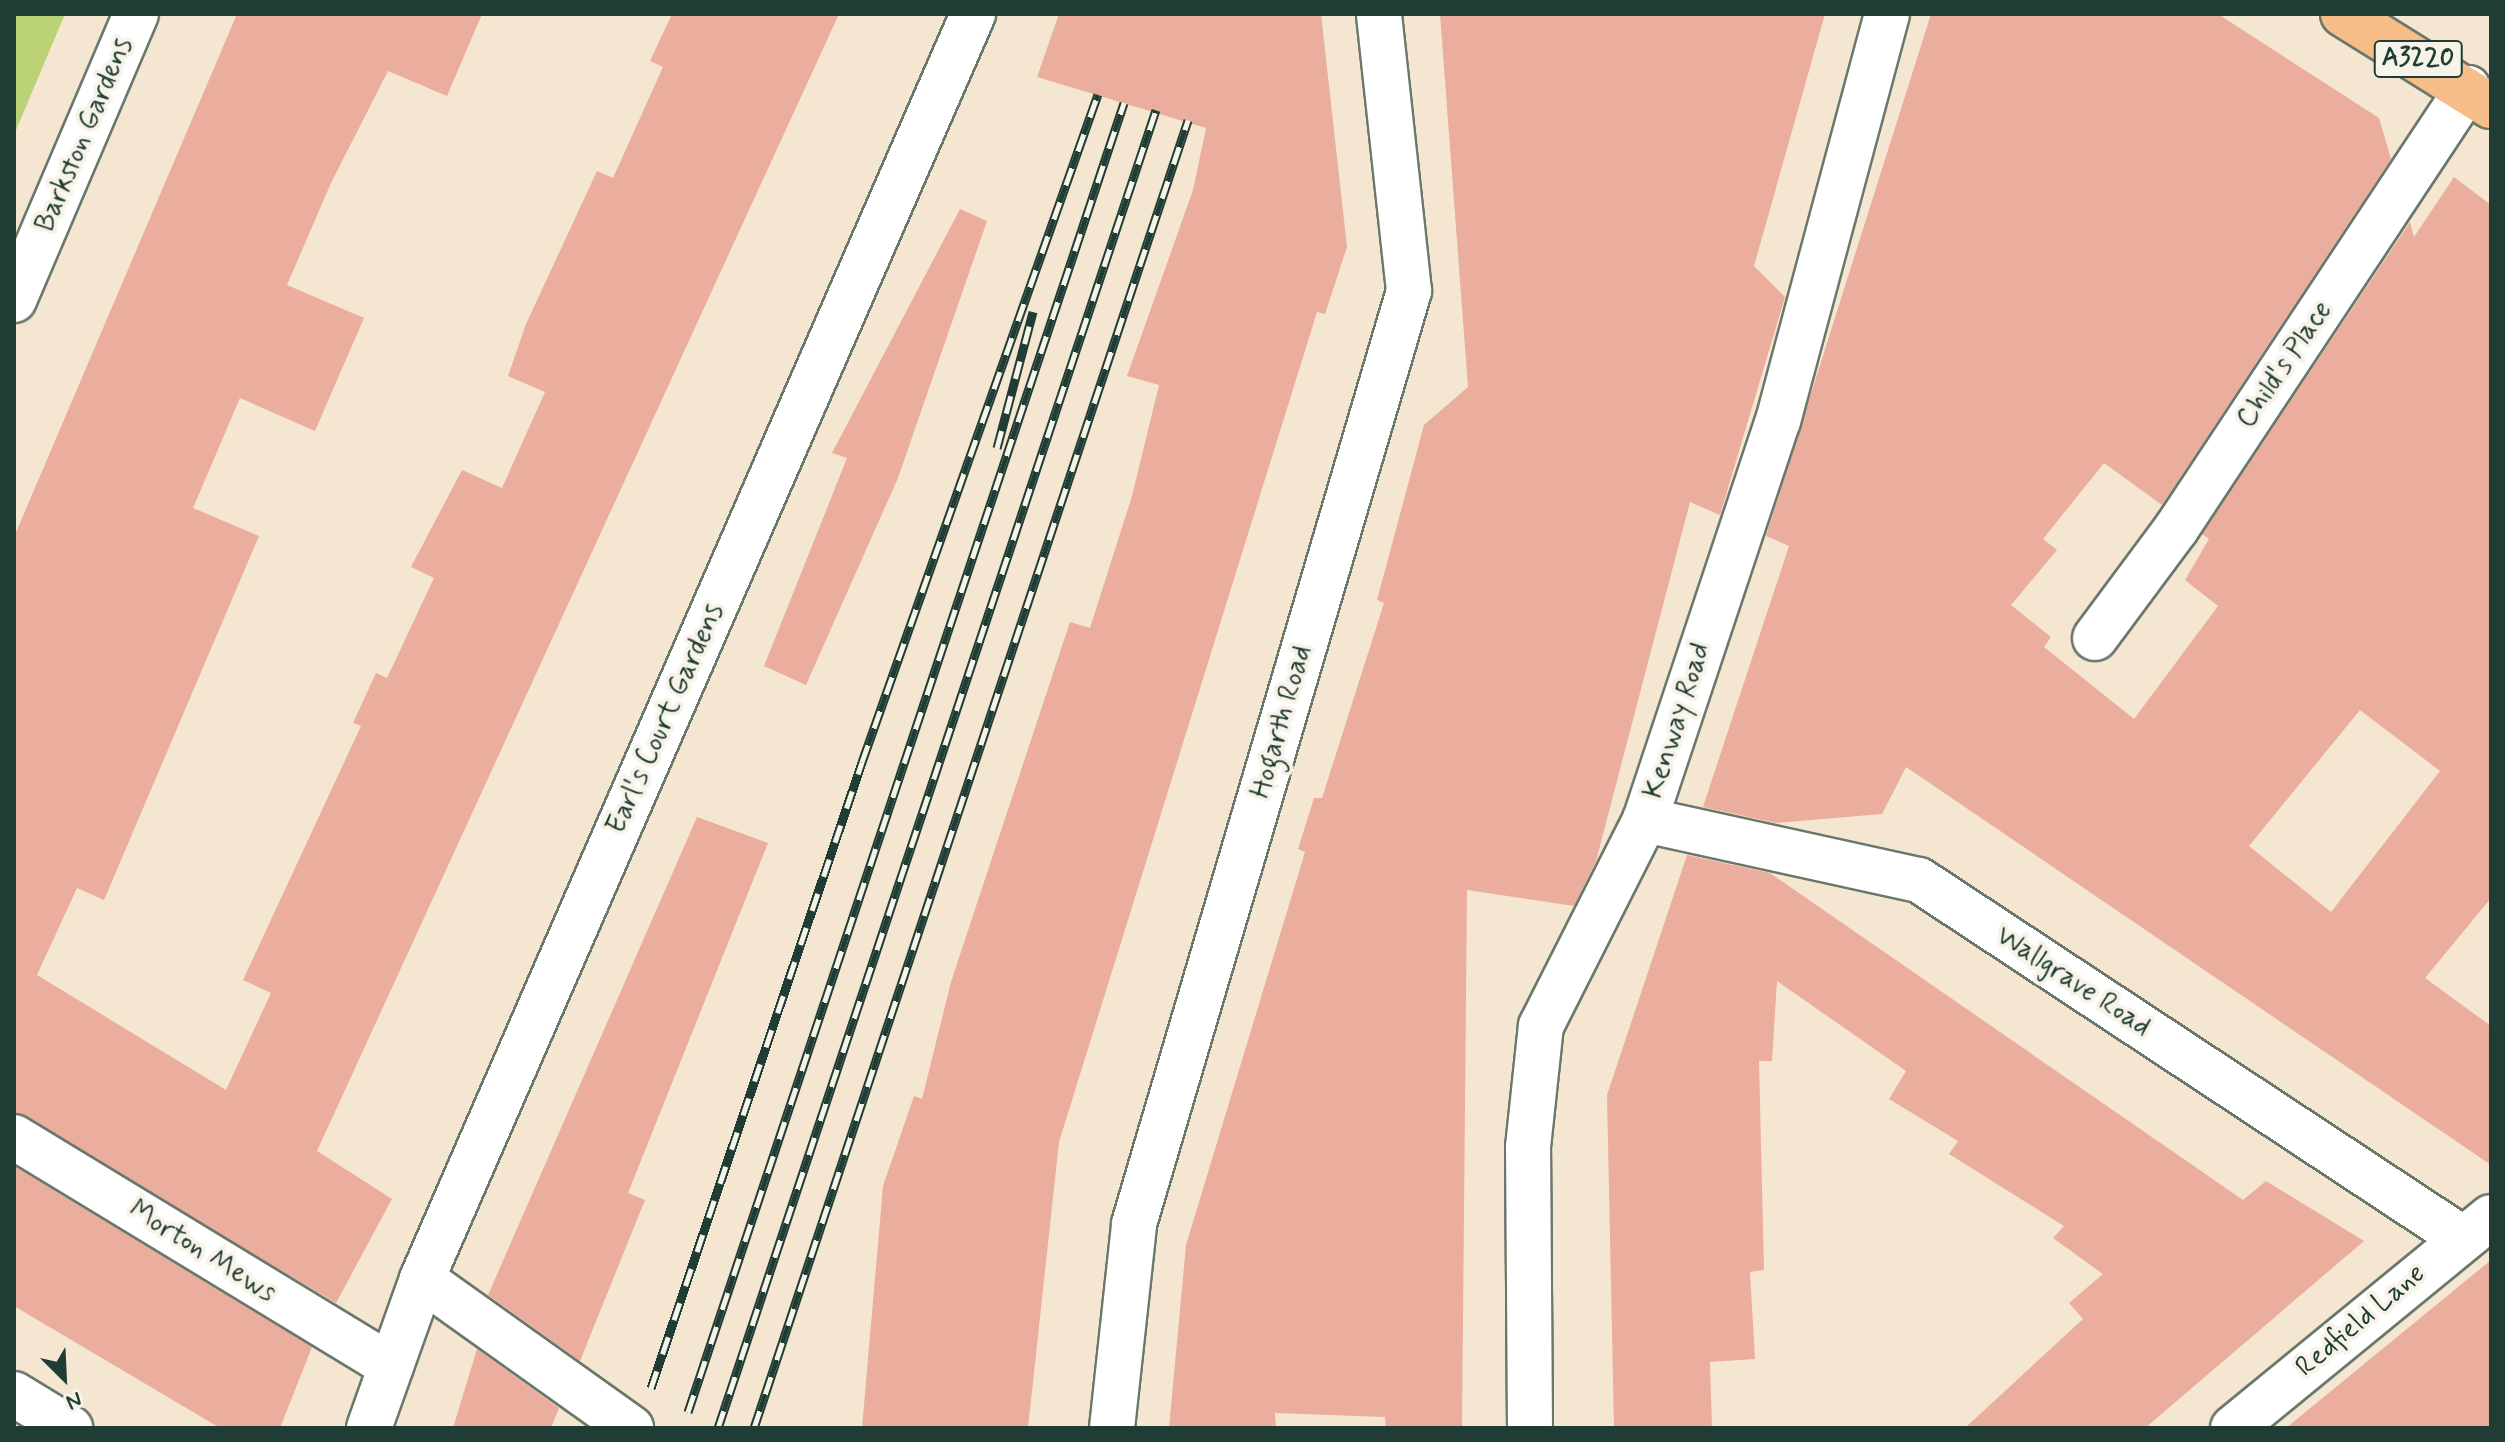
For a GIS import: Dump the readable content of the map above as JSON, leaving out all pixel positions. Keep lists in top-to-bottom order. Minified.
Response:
{"streets":{"highway":["A3220"],"street":["Barkston Gardens","Child's Place","Earl's Court Gardens","Kenway Road","Hogarth Road","Wallgrave Road","Morton Mews","Redfield Lane"]},"crossings":[["A3220","Child's Place"],["Earl's Court Gardens","Morton Mews"],["Kenway Road","Wallgrave Road"],["Wallgrave Road","Redfield Lane"]],"north":"bottom right"}
